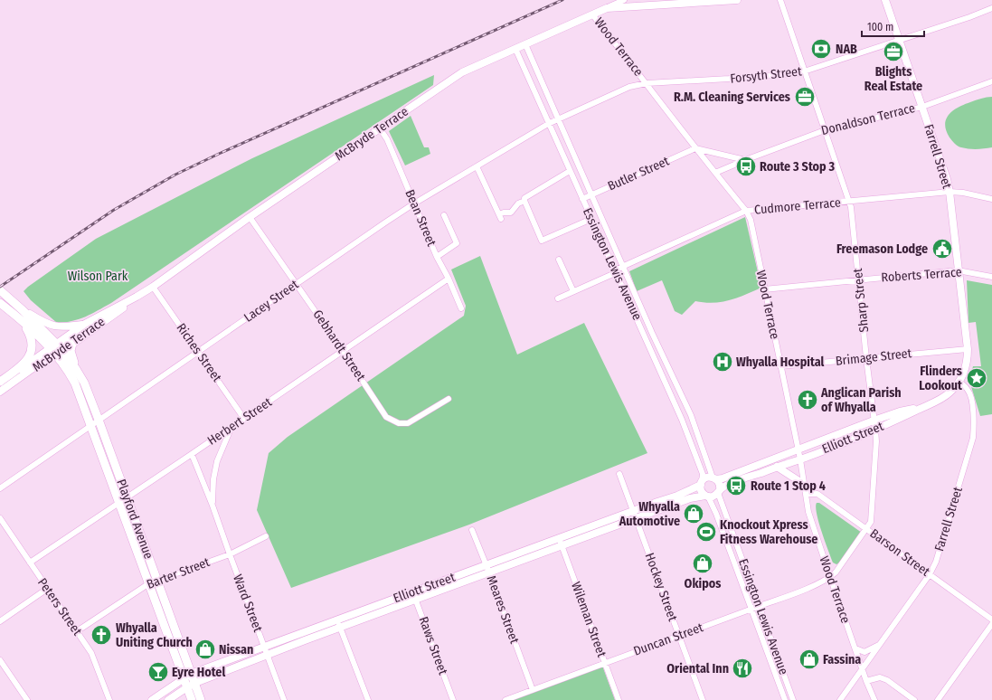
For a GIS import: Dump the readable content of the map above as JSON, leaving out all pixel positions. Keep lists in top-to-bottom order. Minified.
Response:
{"streets":{"highway":["Playford Avenue"],"main road":["McBryde Terrace","Farrell Street","Elliott Street"],"street":["Wood Terrace","Forsyth Street","Donaldson Terrace","Butler Street","Cudmore Terrace","Bean Street","Essington Lewis Avenue","Roberts Terrace","Sharp Street","Lacey Street","Gebhardt Street","Riches Street","Brimage Street","Herbert Street","Barson Street","Barter Street","Hockey Street","Ward Street","Peters Street","Meares Street","Wileman Street","Duncan Street","Raws Street"]},"crossings":[["Wood Terrace","Forsyth Street"],["Wood Terrace","Donaldson Terrace"],["Wood Terrace","McBryde Terrace"],["Wood Terrace","Farrell Street"],["Wood Terrace","Butler Street"],["Wood Terrace","Cudmore Terrace"],["Wood Terrace","Roberts Terrace"],["Wood Terrace","Sharp Street"],["Wood Terrace","Brimage Street"],["Wood Terrace","Elliott Street"],["Wood Terrace","Barson Street"],["Wood Terrace","Duncan Street"],["Forsyth Street","Farrell Street"],["Forsyth Street","Essington Lewis Avenue"],["Forsyth Street","Sharp Street"],["Forsyth Street","Lacey Street"],["Donaldson Terrace","Farrell Street"],["Donaldson Terrace","Sharp Street"],["McBryde Terrace","Bean Street"],["McBryde Terrace","Essington Lewis Avenue"],["McBryde Terrace","Gebhardt Street"],["McBryde Terrace","Riches Street"],["McBryde Terrace","Playford Avenue"],["Farrell Street","Cudmore Terrace"],["Farrell Street","Roberts Terrace"],["Farrell Street","Brimage Street"],["Farrell Street","Elliott Street"],["Farrell Street","Barson Street"],["Butler Street","Essington Lewis Avenue"],["Cudmore Terrace","Essington Lewis Avenue"],["Cudmore Terrace","Sharp Street"],["Bean Street","Lacey Street"],["Bean Street","Herbert Street"],["Essington Lewis Avenue","Lacey Street"],["Essington Lewis Avenue","Elliott Street"],["Essington Lewis Avenue","Duncan Street"],["Roberts Terrace","Sharp Street"],["Sharp Street","Brimage Street"],["Sharp Street","Elliott Street"],["Sharp Street","Barson Street"],["Sharp Street","Duncan Street"],["Lacey Street","Gebhardt Street"],["Lacey Street","Riches Street"],["Lacey Street","Playford Avenue"],["Gebhardt Street","Herbert Street"],["Riches Street","Herbert Street"],["Herbert Street","Playford Avenue"],["Herbert Street","Ward Street"],["Herbert Street","Peters Street"],["Elliott Street","Playford Avenue"],["Elliott Street","Hockey Street"],["Elliott Street","Ward Street"],["Elliott Street","Meares Street"],["Elliott Street","Wileman Street"],["Elliott Street","Raws Street"],["Playford Avenue","Barter Street"],["Barter Street","Ward Street"],["Barter Street","Peters Street"],["Hockey Street","Duncan Street"],["Meares Street","Duncan Street"],["Wileman Street","Duncan Street"]],"parks":["Wilson Park"],"places":{"bank":["NAB"],"office":["Blights Real Estate","R.M. Cleaning Services"],"bus stop":["Route 3 Stop 3","Route 1 Stop 4"],"public building":["Freemason Lodge"],"hospital":["Whyalla Hospital"],"place":["Flinders Lookout"],"church":["Anglican Parish of Whyalla","Whyalla Uniting Church"],"shop":["Whyalla Automotive","Okipos","Nissan","Fassina"],"sports":["Knockout Xpress Fitness Warehouse"],"restaurant":["Oriental Inn"],"bar":["Eyre Hotel"]},"scale_bar":"100 m"}
